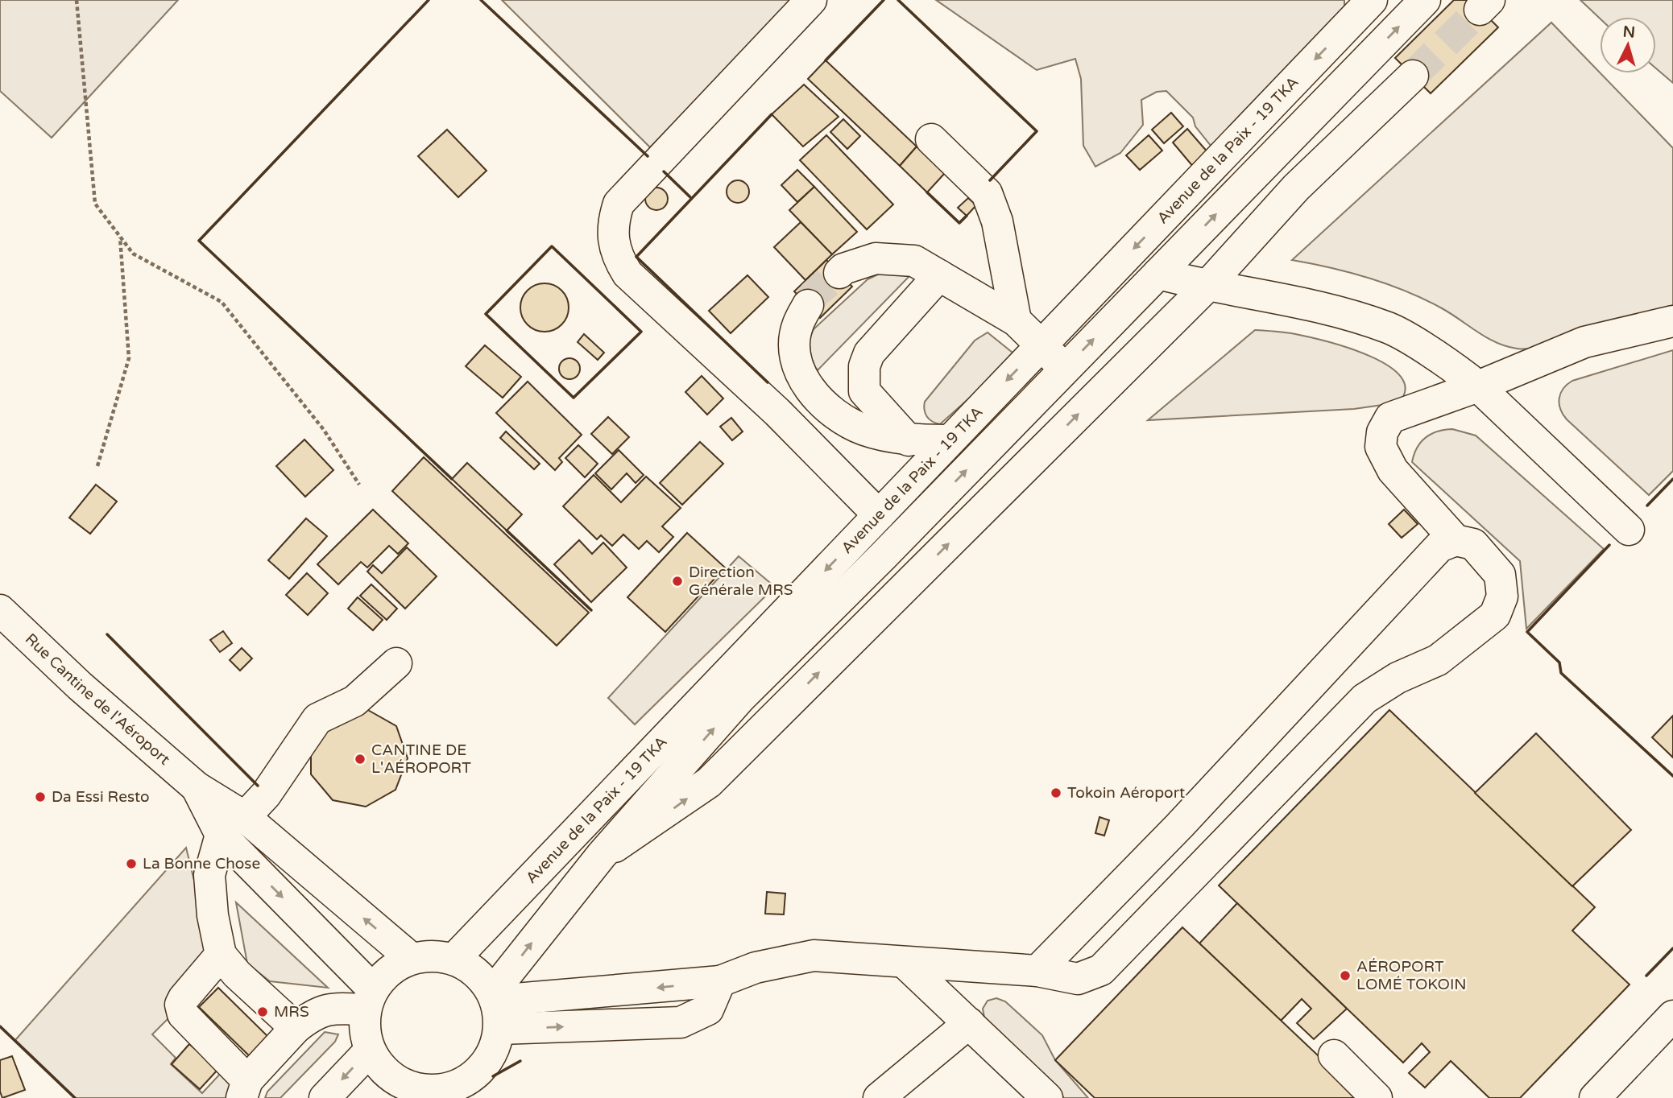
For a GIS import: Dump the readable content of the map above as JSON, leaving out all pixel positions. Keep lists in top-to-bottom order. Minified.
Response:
{"streets":{"main road":["Avenue de la Paix - 19 TKA","Rue Cantine de l'Aéroport"]},"places":["Direction Générale MRS","CANTINE DE L'AÉROPORT","Tokoin Aéroport","Da Essi Resto","La Bonne Chose","AÉROPORT LOMÉ TOKOIN","MRS"],"north":"top"}
